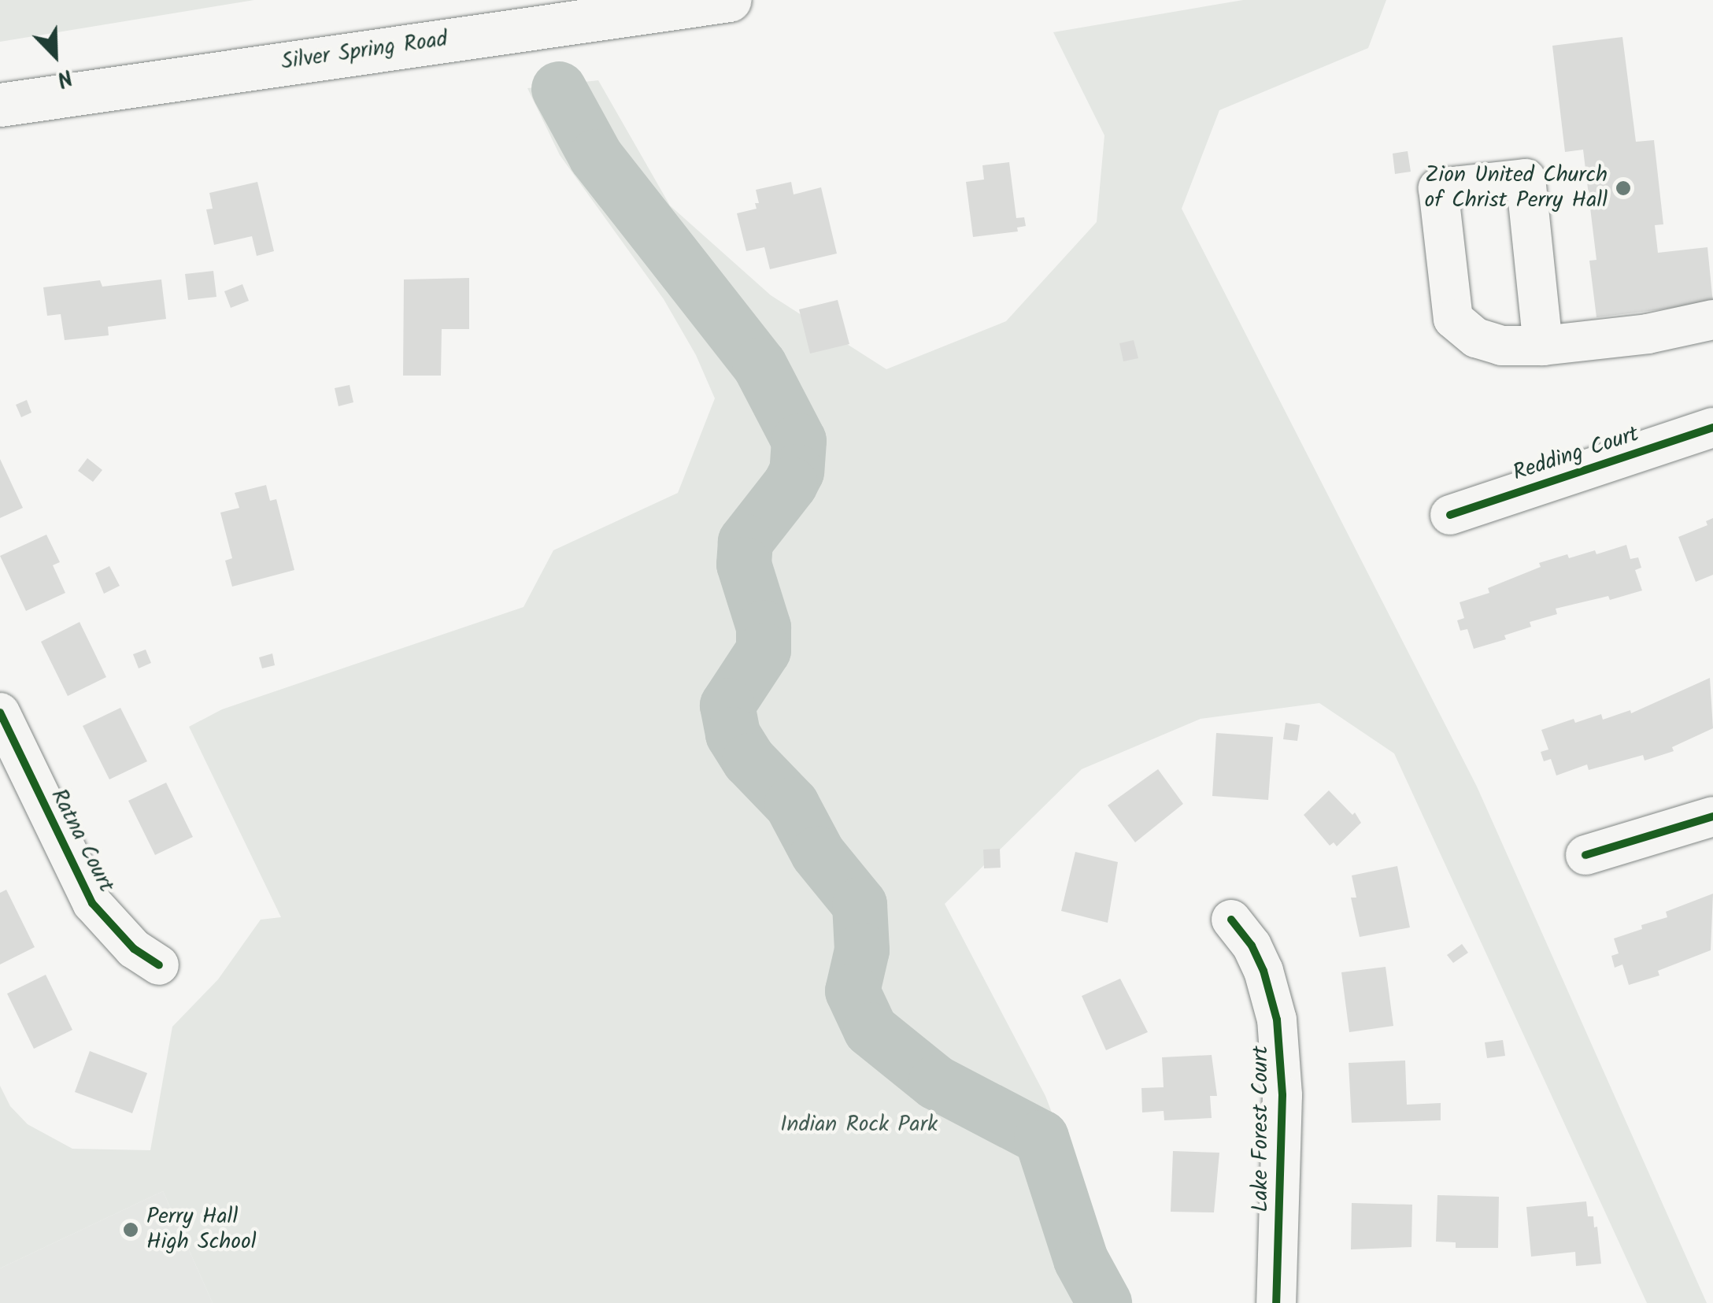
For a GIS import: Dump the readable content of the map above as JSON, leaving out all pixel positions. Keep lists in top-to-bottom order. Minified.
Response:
{"streets":{"main road":["Silver Spring Road"],"street":["Redding Court","Ratna Court","Lake Forest Court"]},"parks":["Indian Rock Park"],"places":["Zion United Church of Christ Perry Hall","Perry Hall High School"],"north":"bottom right"}
